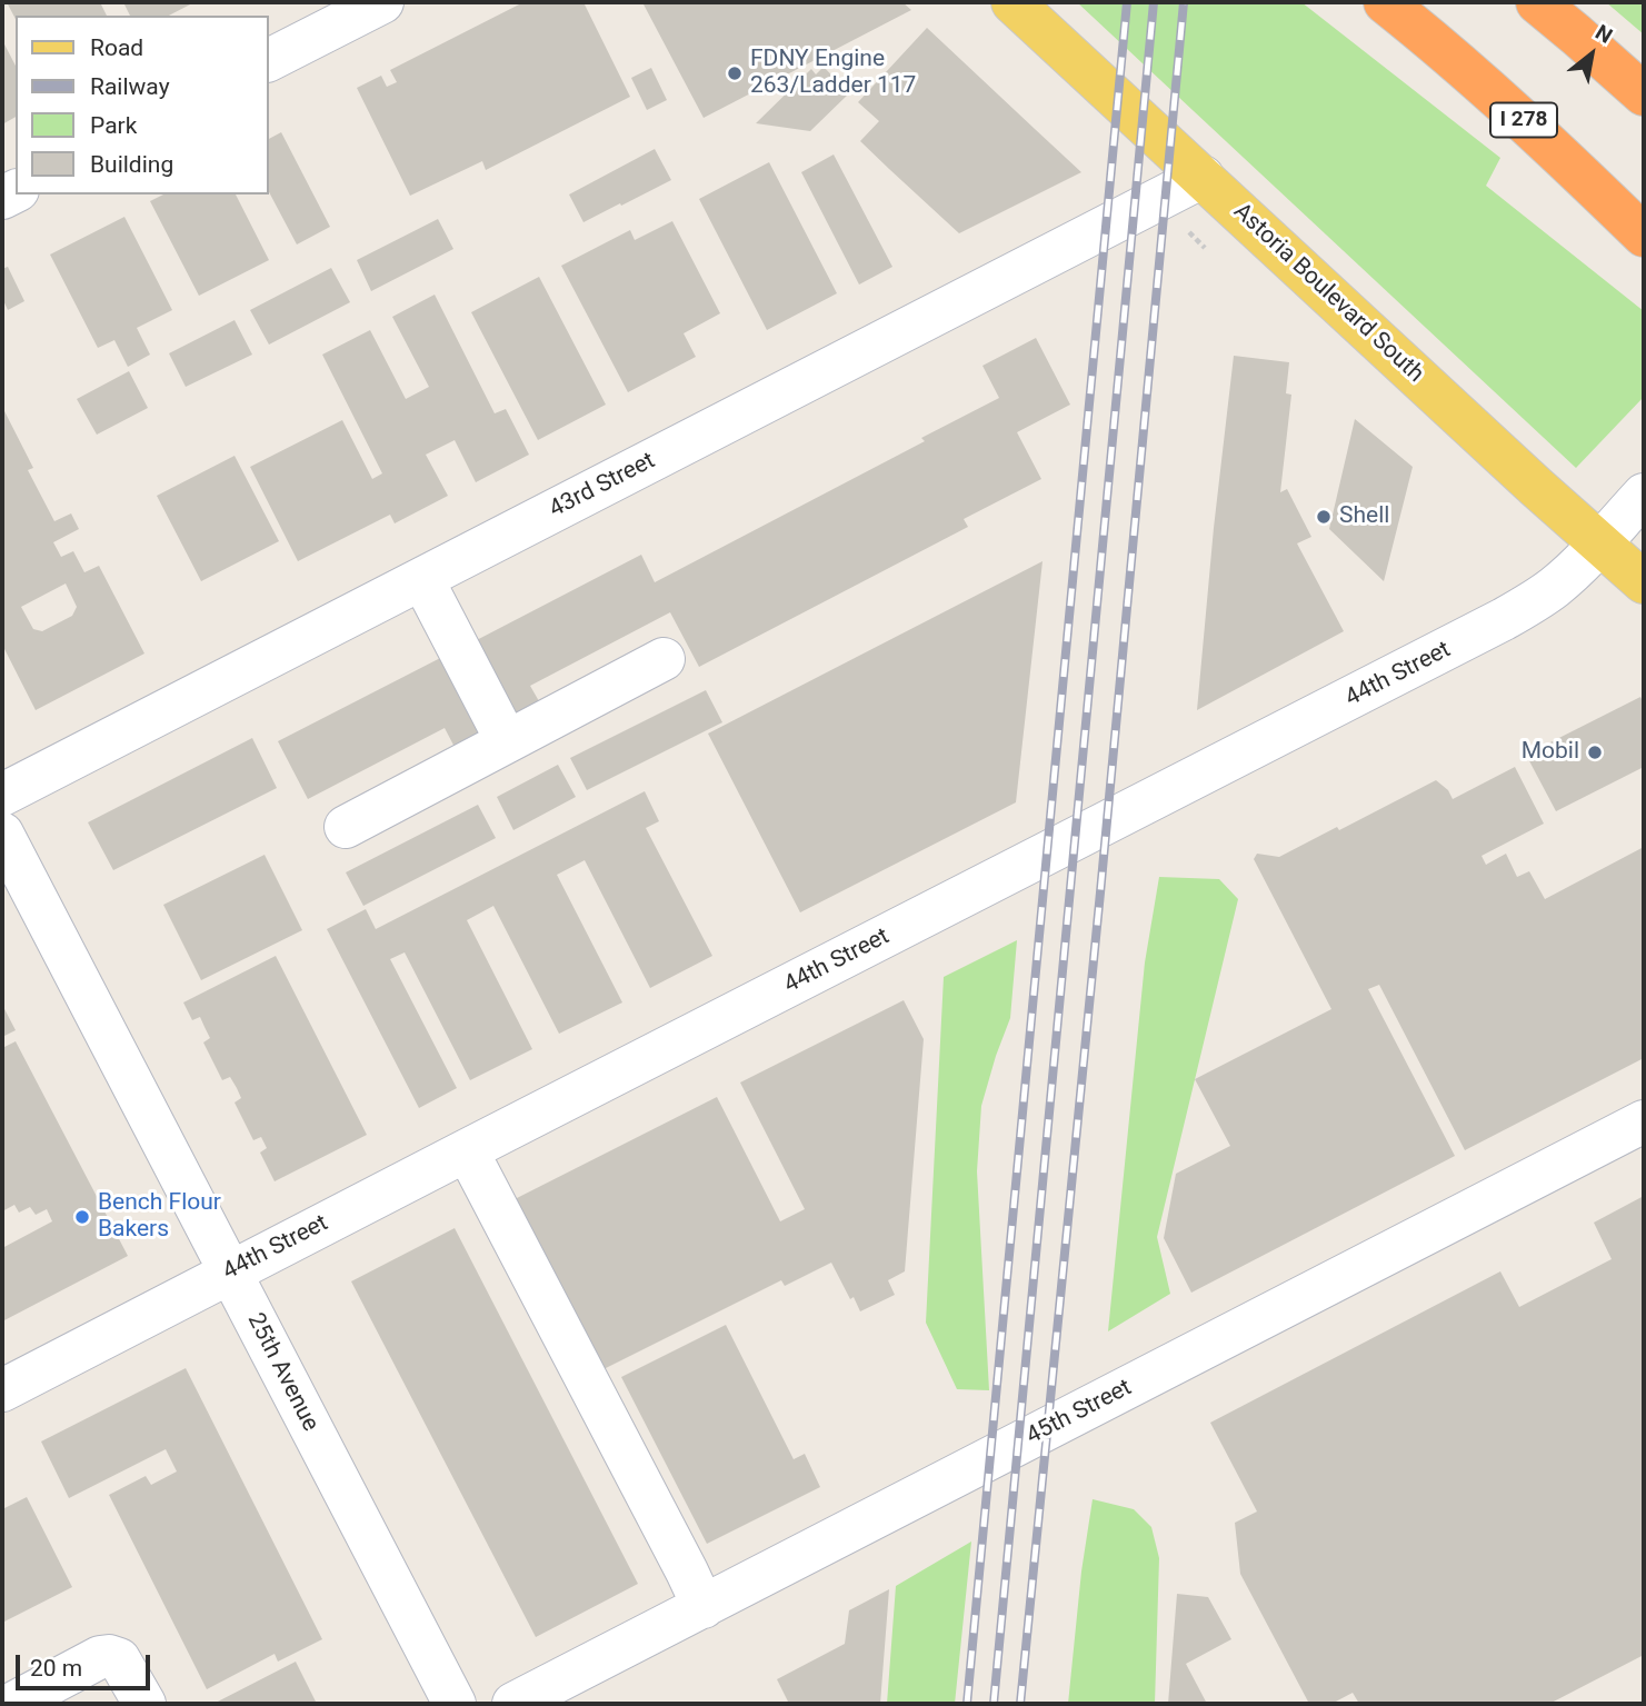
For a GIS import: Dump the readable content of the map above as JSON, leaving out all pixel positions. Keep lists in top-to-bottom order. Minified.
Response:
{"streets":{"highway":["I 278"],"main road":["Astoria Boulevard South"],"street":["43rd Street","44th Street","25th Avenue","45th Street"]},"crossings":[["Astoria Boulevard South","43rd Street"],["Astoria Boulevard South","44th Street"],["44th Street","25th Avenue"]],"places":["FDNY Engine 263/Ladder 117","Shell","Mobil","Bench Flour Bakers"],"legend":["Road","Railway","Park","Building"],"scale_bar":"20 m","north":"top right"}
